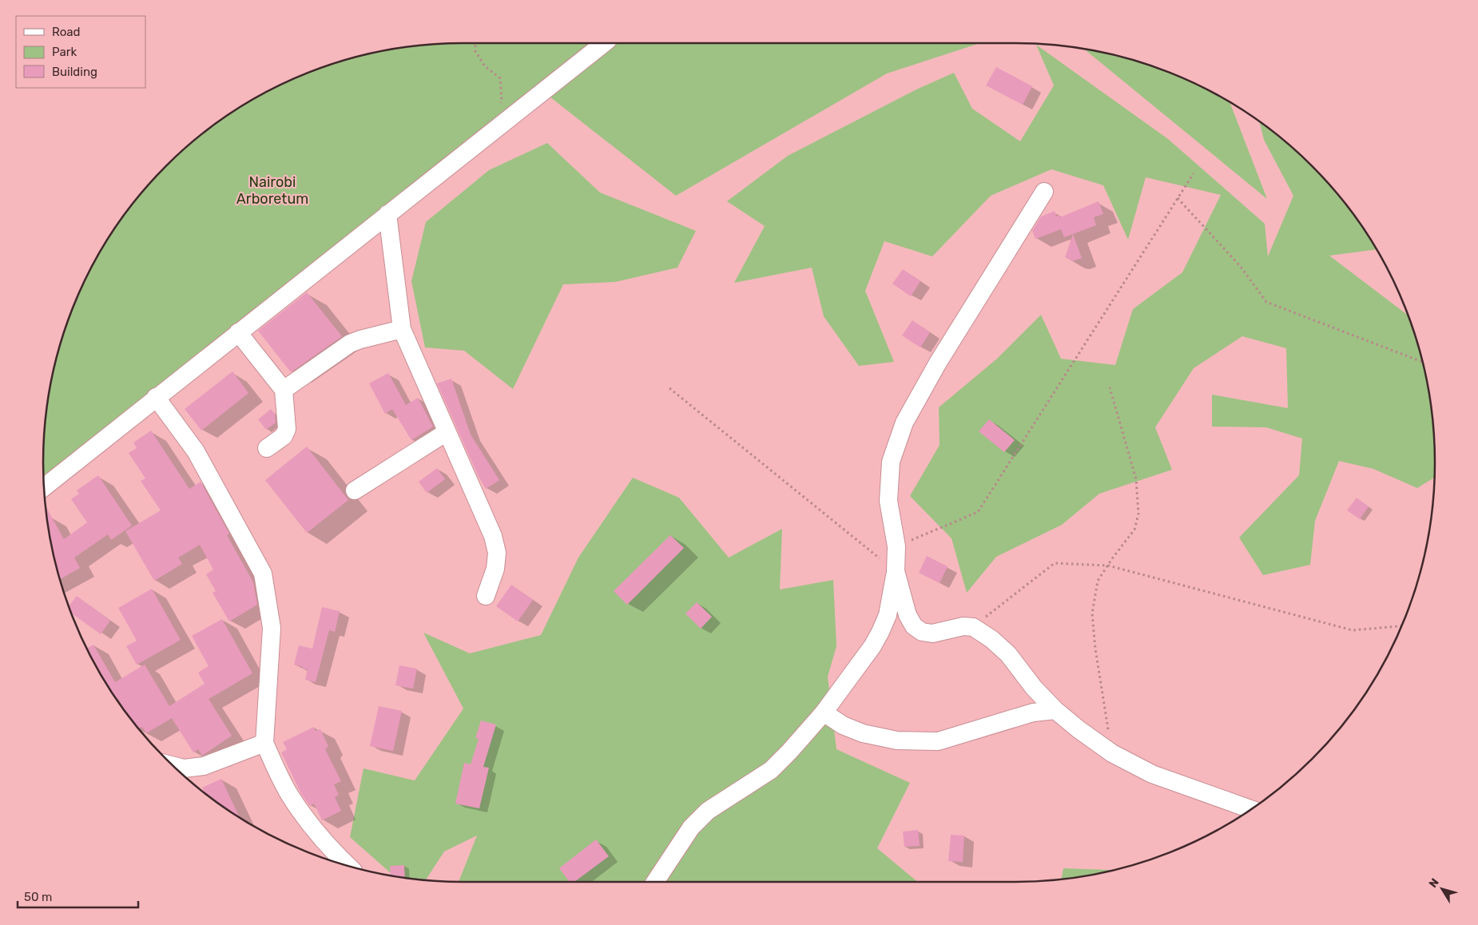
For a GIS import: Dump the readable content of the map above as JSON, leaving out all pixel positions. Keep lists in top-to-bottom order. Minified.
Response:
{"parks":["Nairobi Arboretum"],"legend":["Road","Park","Building"],"scale_bar":"50 m","north":"top left"}
